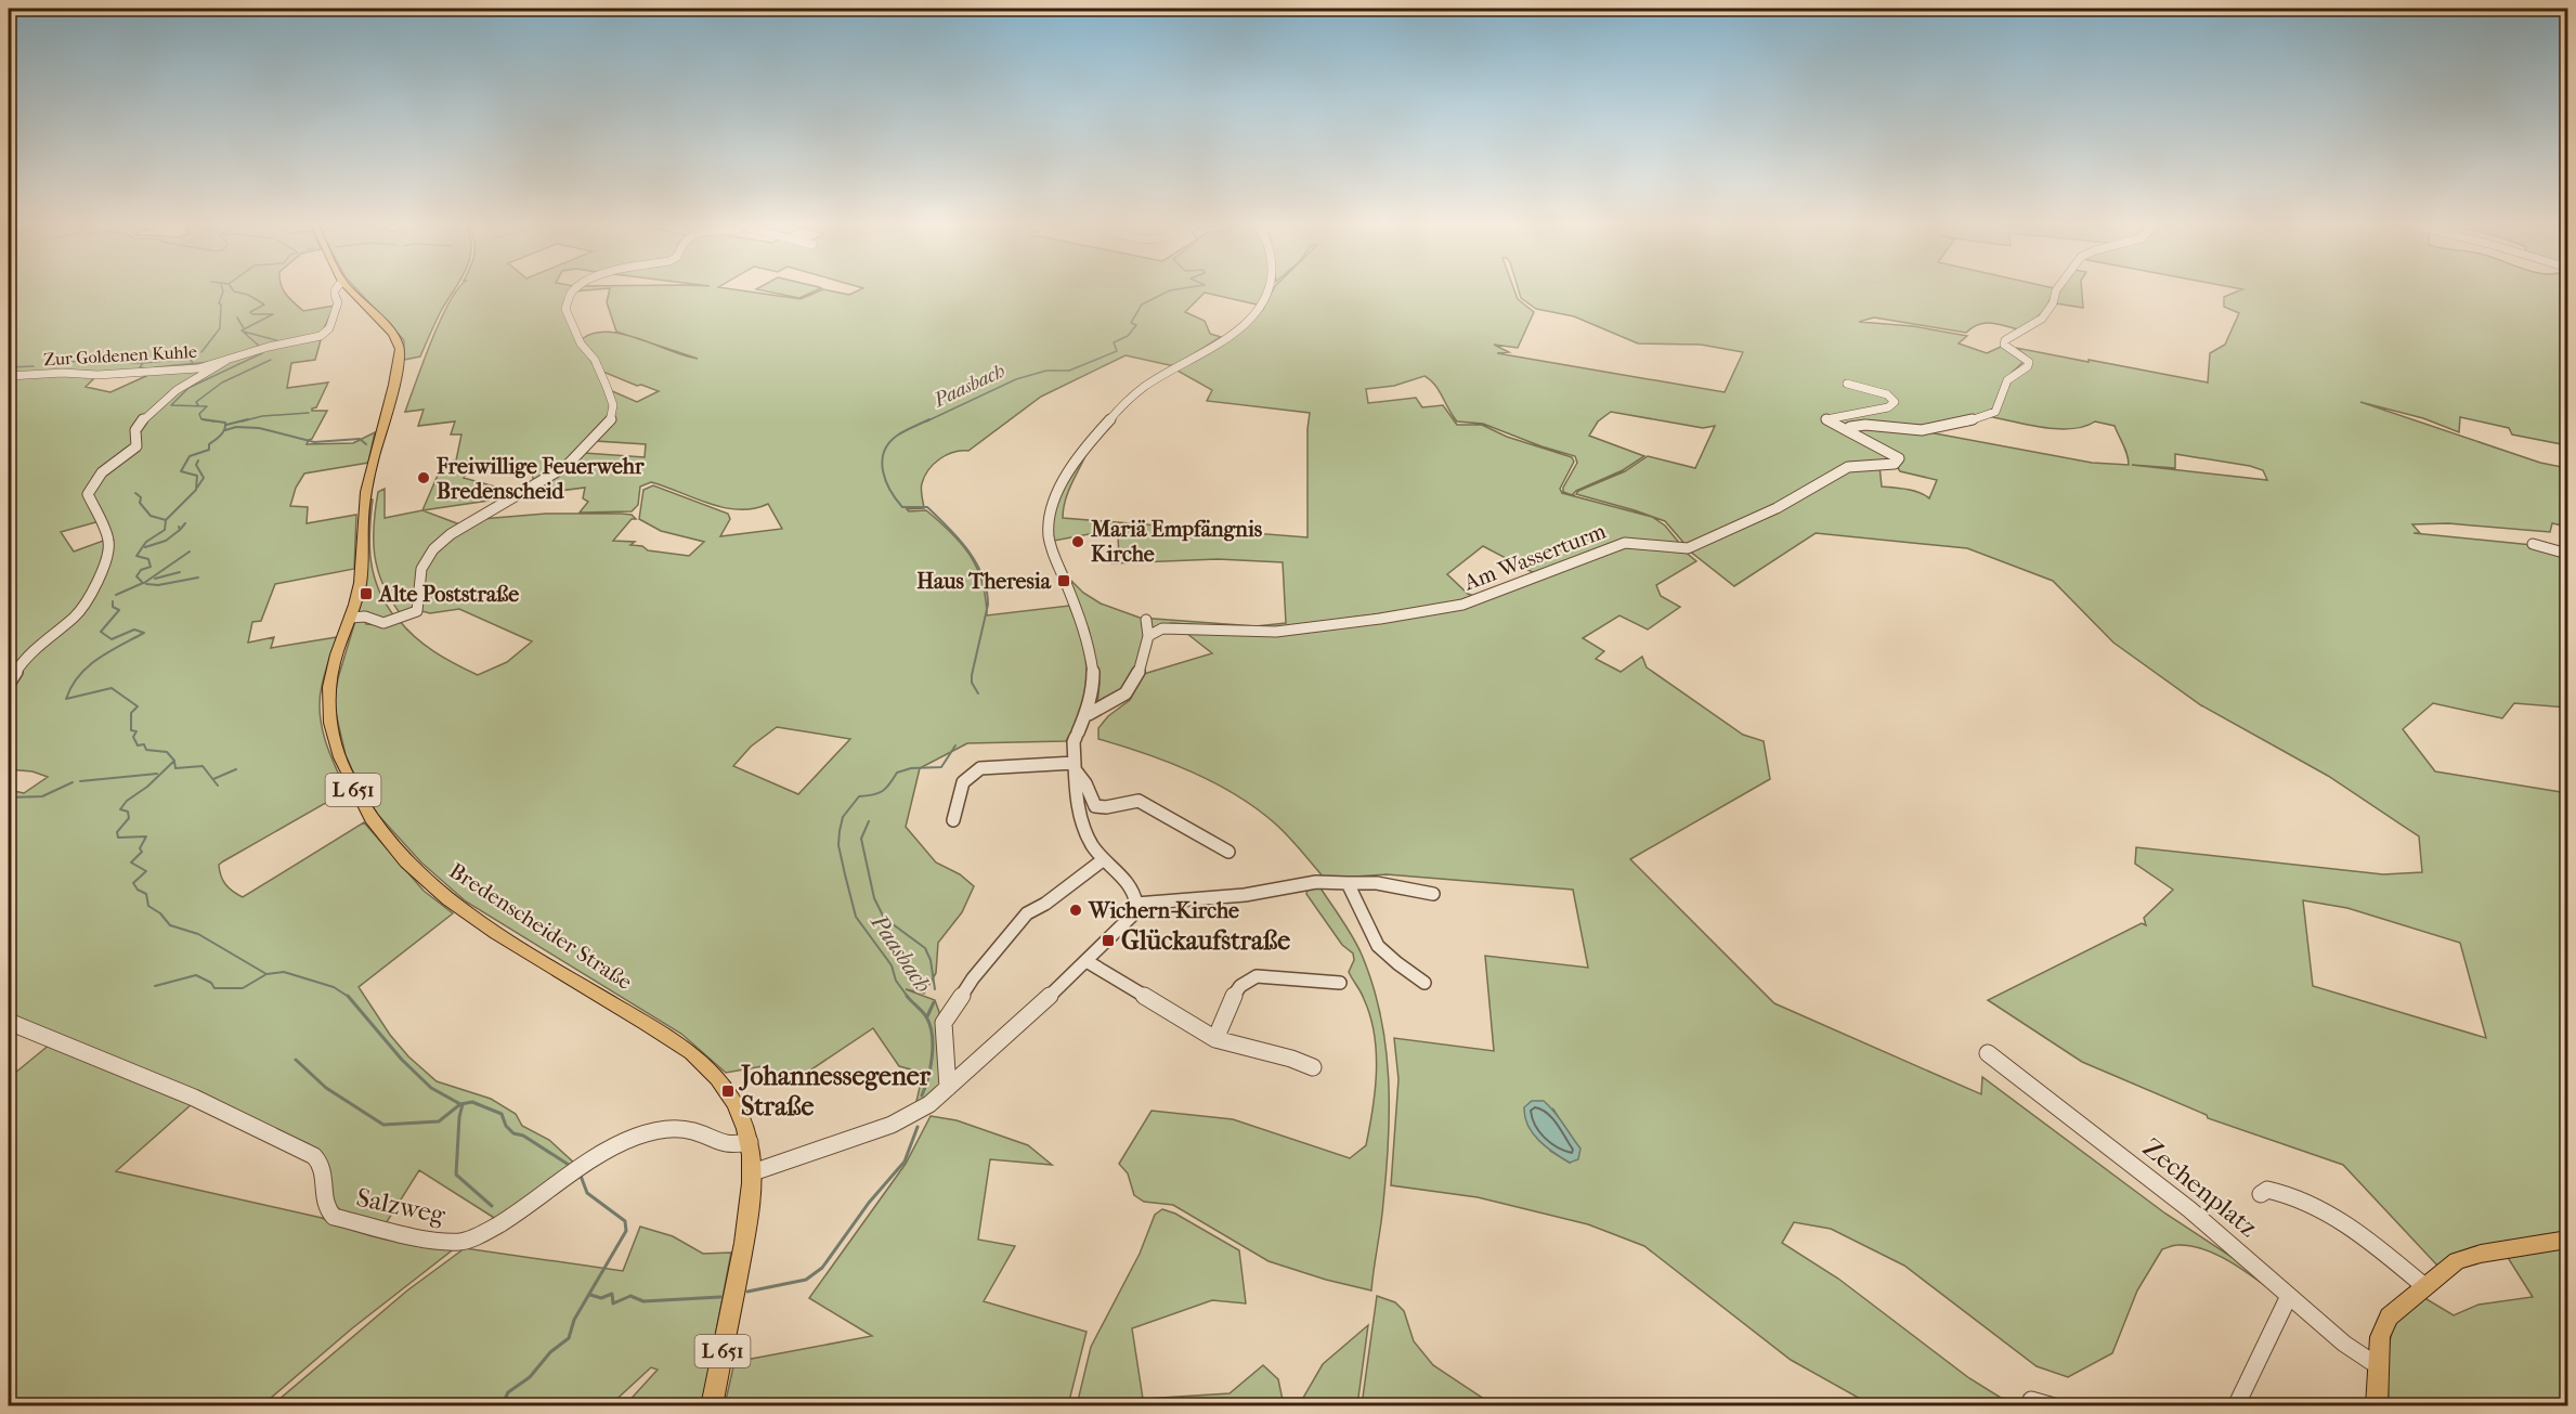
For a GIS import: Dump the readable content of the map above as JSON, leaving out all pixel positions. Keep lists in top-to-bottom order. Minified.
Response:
{"streets":{"main road":["L 651","Bredenscheider Straße"],"street":["Zur Goldenen Kuhle","Am Wasserturm","Zechenplatz","Salzweg"]},"crossings":[["Bredenscheider Straße","Salzweg"]],"water":["Paasbach"],"places":{"other":["Freiwillige Feuerwehr Bredenscheid","Mariä Empfängnis Kirche","Wichern-Kirche"],"transit":["Haus Theresia","Alte Poststraße","Glückaufstraße","Johannessegener Straße"]}}
